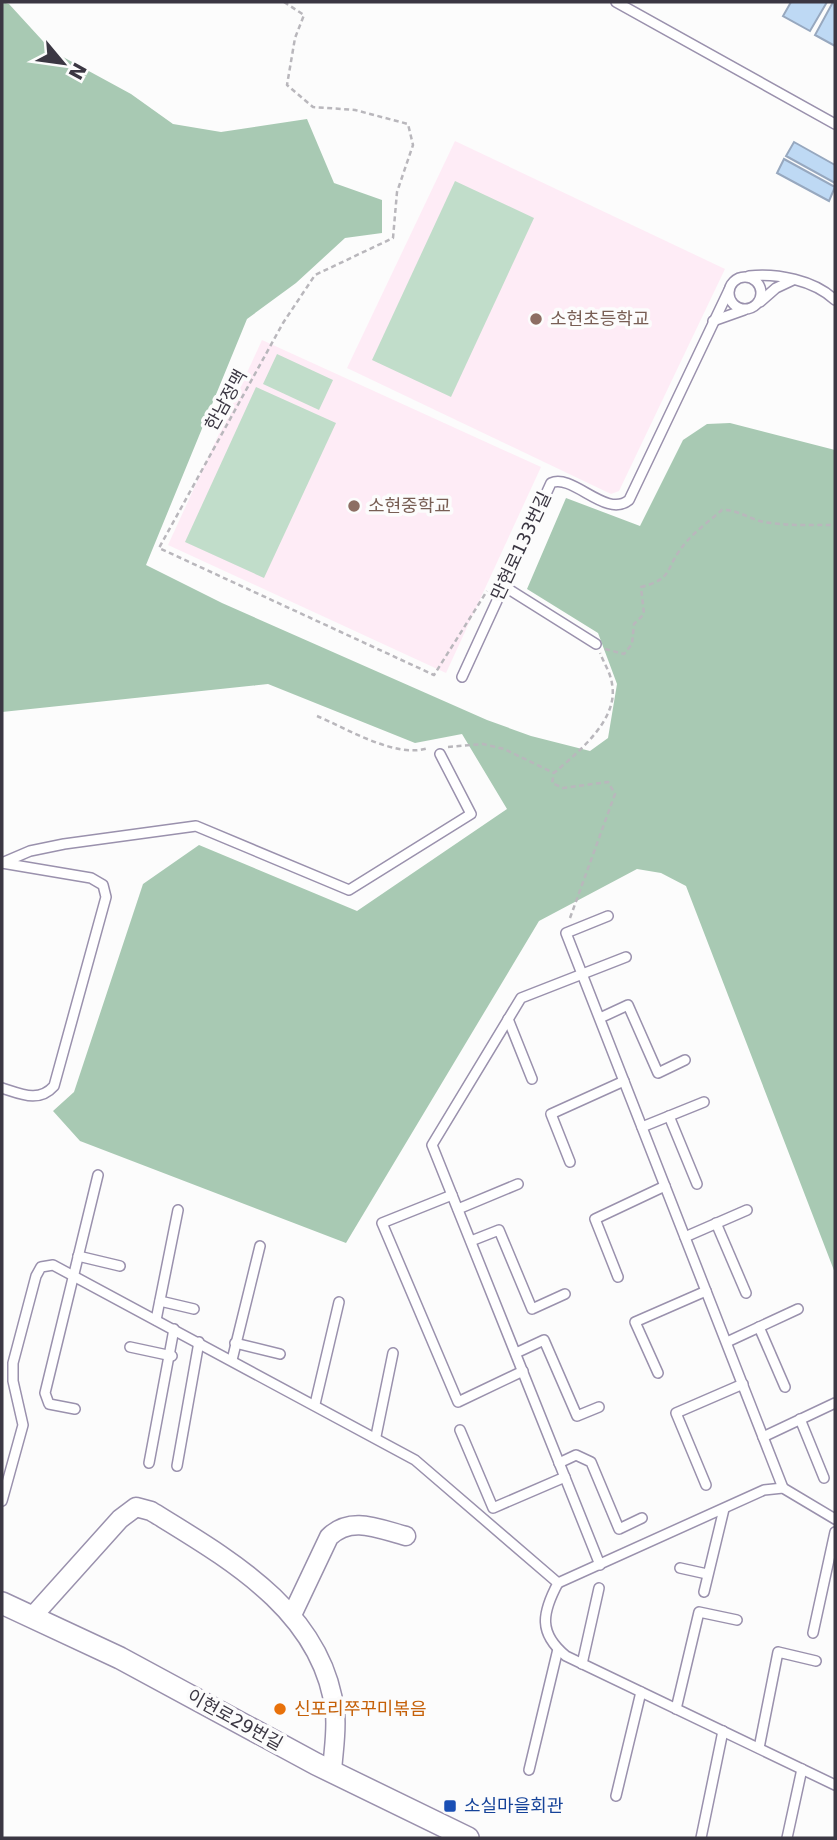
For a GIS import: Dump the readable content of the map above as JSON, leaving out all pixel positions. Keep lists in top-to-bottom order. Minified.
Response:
{"streets":{"street":["이현로29번길"],"lane":["만현로133번길"],"path":["한남정맥"]},"crossings":[["한남정맥","만현로133번길"]],"places":{"other":["소현초등학교","소현중학교","신포리쭈꾸미볶음"],"transit":["소실마을회관"]},"north":"bottom right"}
